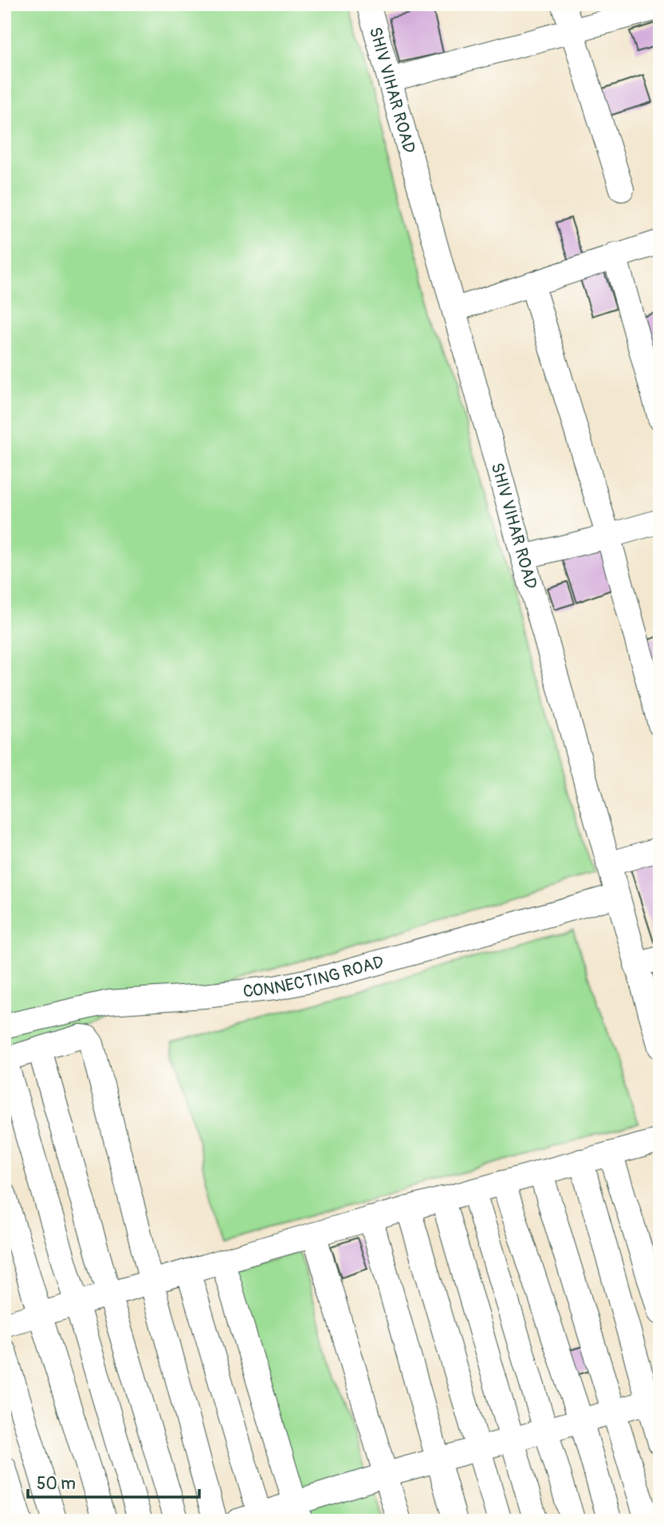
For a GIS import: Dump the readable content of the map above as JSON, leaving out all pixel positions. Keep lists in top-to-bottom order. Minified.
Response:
{"streets":{"street":["SHIV VIHAR ROAD","CONNECTING ROAD"]},"crossings":[["SHIV VIHAR ROAD","CONNECTING ROAD"]],"scale_bar":"50 m"}
